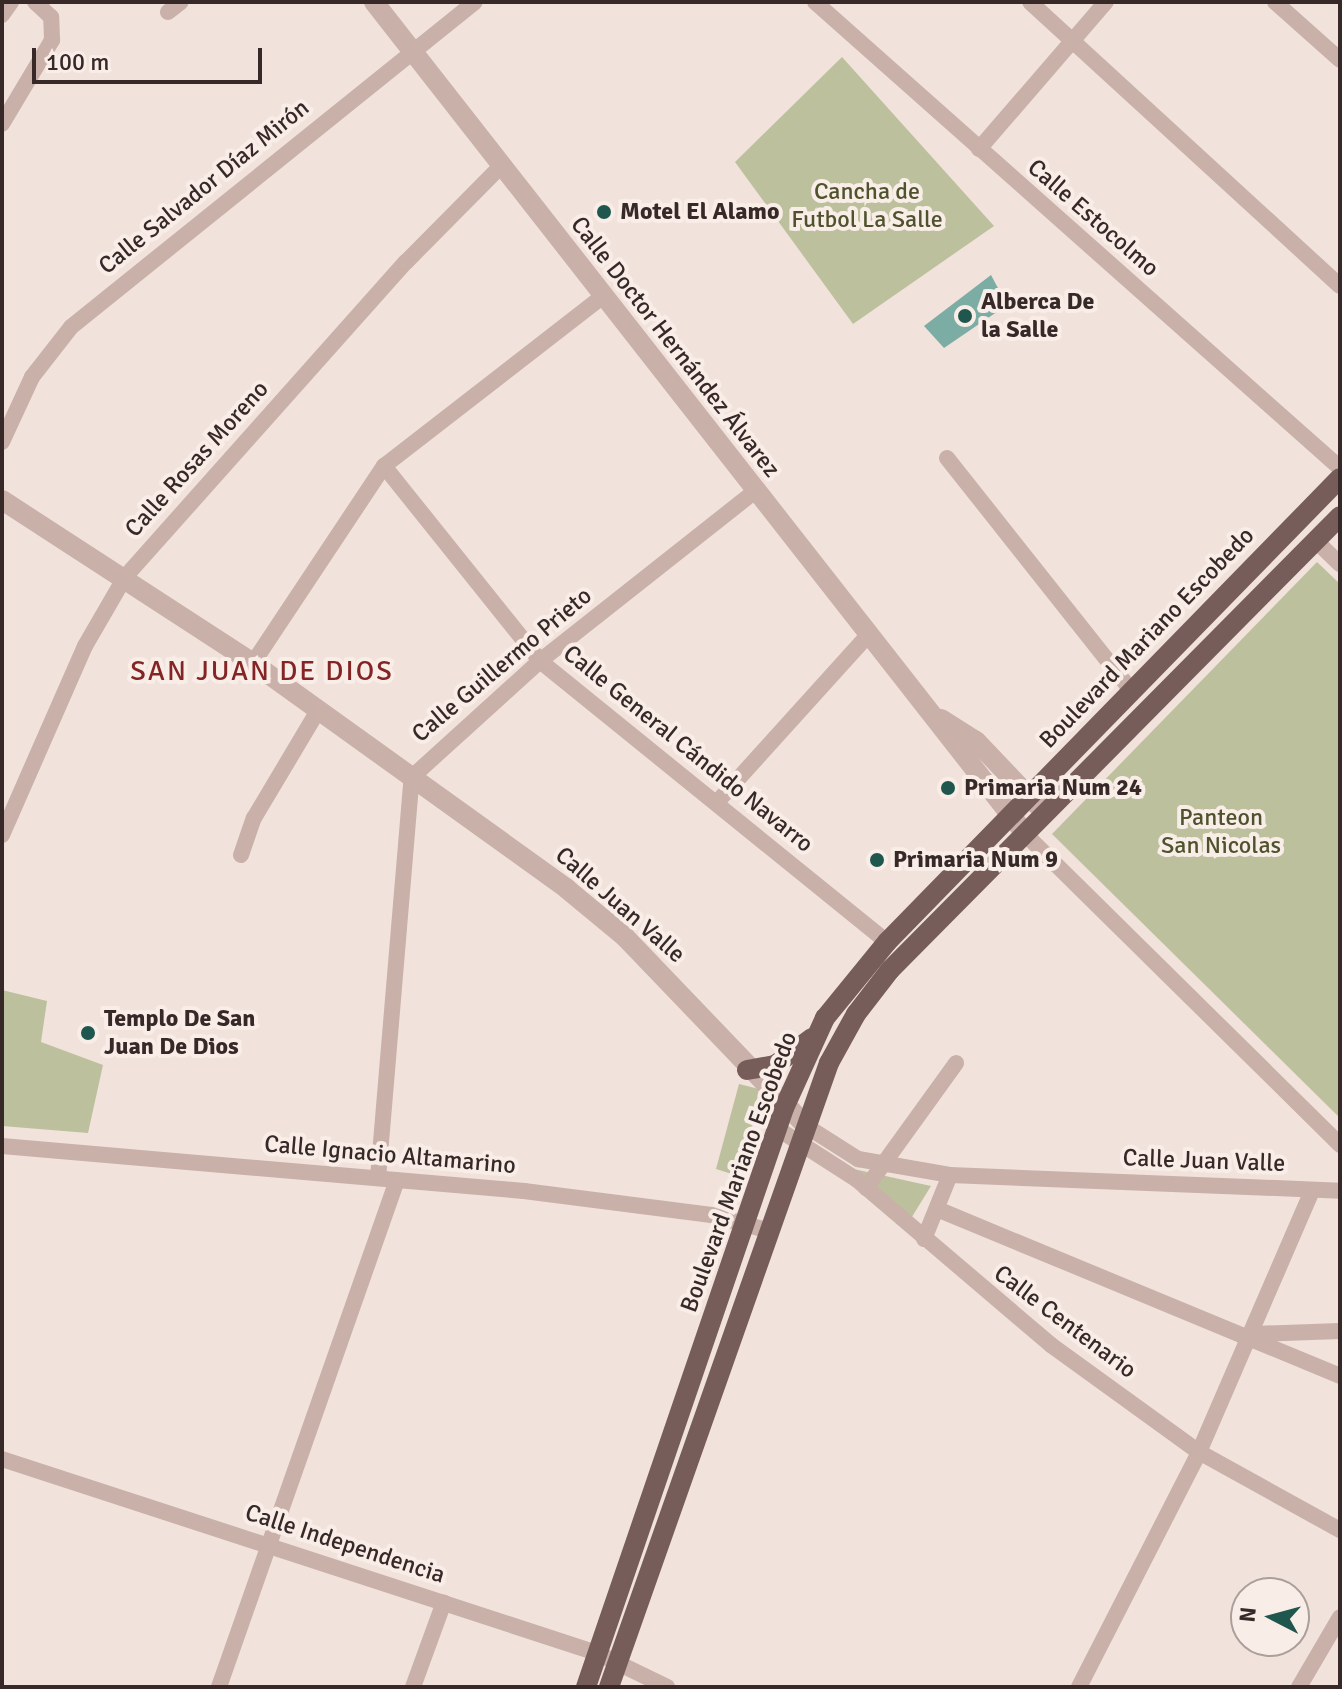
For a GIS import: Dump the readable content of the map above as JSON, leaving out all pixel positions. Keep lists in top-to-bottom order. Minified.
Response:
{"streets":{"main road":["Boulevard Mariano Escobedo"],"street":["Calle Salvador Díaz Mirón","Calle Estocolmo","Calle Doctor Hernández Álvarez","Calle Rosas Moreno","Calle Guillermo Prieto","Calle General Cándido Navarro","Calle Juan Valle","Calle Ignacio Altamarino","Calle Centenario","Calle Independencia"]},"crossings":[["Calle Salvador Díaz Mirón","Calle Doctor Hernández Álvarez"],["Calle Doctor Hernández Álvarez","Calle Rosas Moreno"],["Calle Doctor Hernández Álvarez","Boulevard Mariano Escobedo"],["Calle Doctor Hernández Álvarez","Calle Guillermo Prieto"],["Calle Rosas Moreno","Calle Juan Valle"],["Boulevard Mariano Escobedo","Calle General Cándido Navarro"],["Boulevard Mariano Escobedo","Calle Juan Valle"],["Boulevard Mariano Escobedo","Calle Ignacio Altamarino"],["Boulevard Mariano Escobedo","Calle Centenario"],["Boulevard Mariano Escobedo","Calle Independencia"],["Calle Guillermo Prieto","Calle General Cándido Navarro"],["Calle Guillermo Prieto","Calle Juan Valle"],["Calle Guillermo Prieto","Calle Ignacio Altamarino"],["Calle Juan Valle","Calle Centenario"]],"districts":["SAN JUAN DE DIOS"],"parks":["Cancha de Futbol La Salle","Panteon San Nicolas"],"places":["Motel El Alamo","Alberca De la Salle","Primaria Num 24","Primaria Num 9","Templo De San Juan De Dios"],"scale_bar":"100 m","north":"left"}
